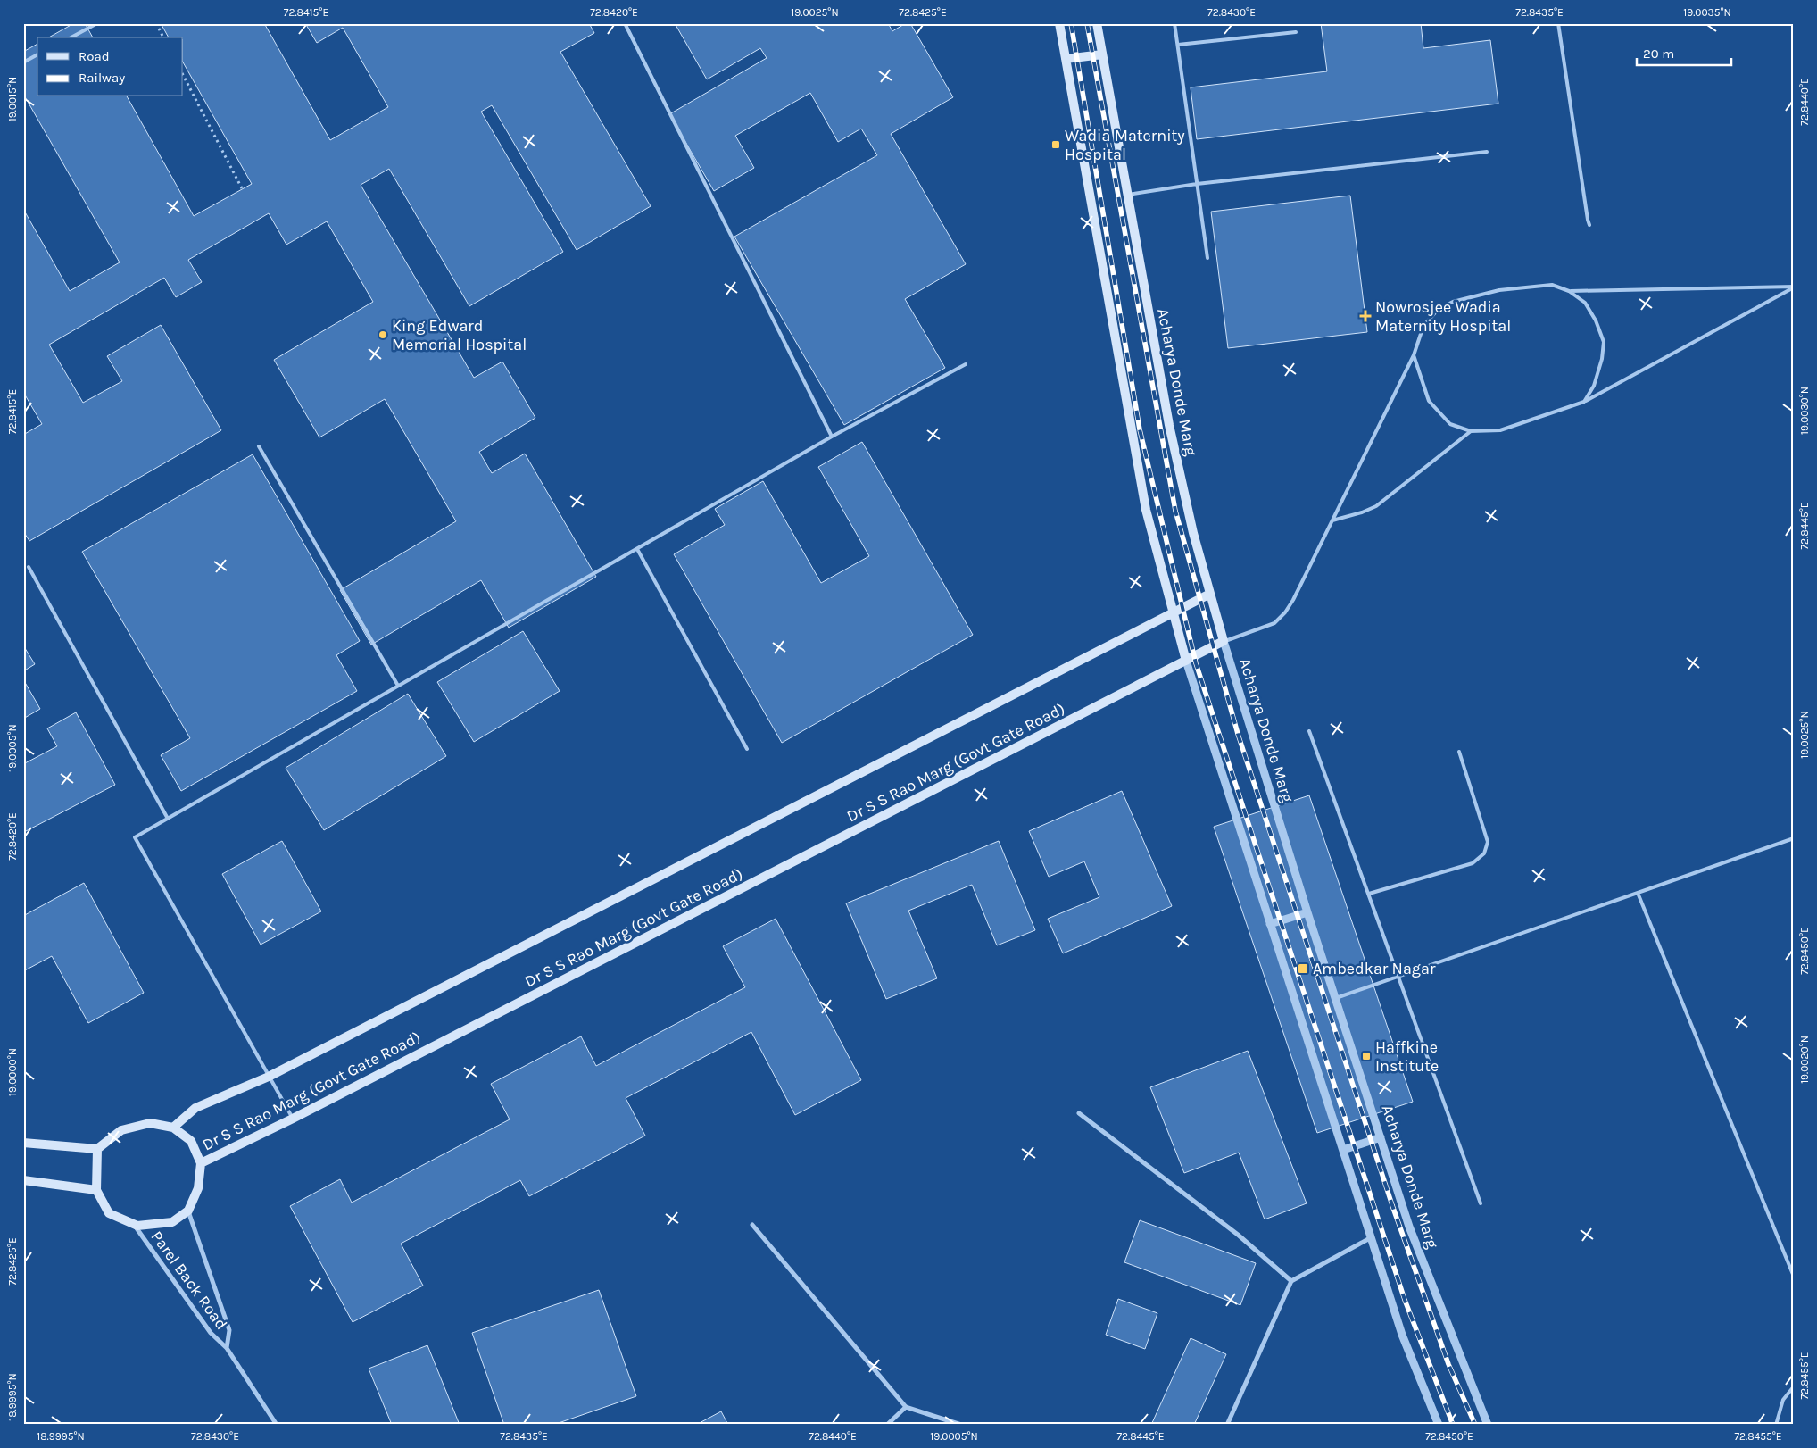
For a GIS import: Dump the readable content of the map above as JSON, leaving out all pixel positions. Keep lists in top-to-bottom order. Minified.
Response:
{"streets":{"main road":["Acharya Donde Marg","Dr S S Rao Marg (Govt Gate Road)"],"street":["Parel Back Road"]},"crossings":[["Acharya Donde Marg","Dr S S Rao Marg (Govt Gate Road)"],["Dr S S Rao Marg (Govt Gate Road)","Parel Back Road"]],"places":{"transit":["Wadia Maternity Hospital","Ambedkar Nagar","Haffkine Institute"],"health":["Nowrosjee Wadia Maternity Hospital"],"other":["King Edward Memorial Hospital"]},"legend":["Road","Railway"],"scale_bar":"20 m","coordinates":["72.8415°E","72.8420°E","19.0025°N","72.8425°E","72.8430°E","72.8435°E","19.0035°N","19.0015°N","72.8440°E","19.0030°N","72.8445°E","19.0005°N","72.8450°E","19.0020°N","19.0000°N","72.8455°E","18.9995°N"]}
